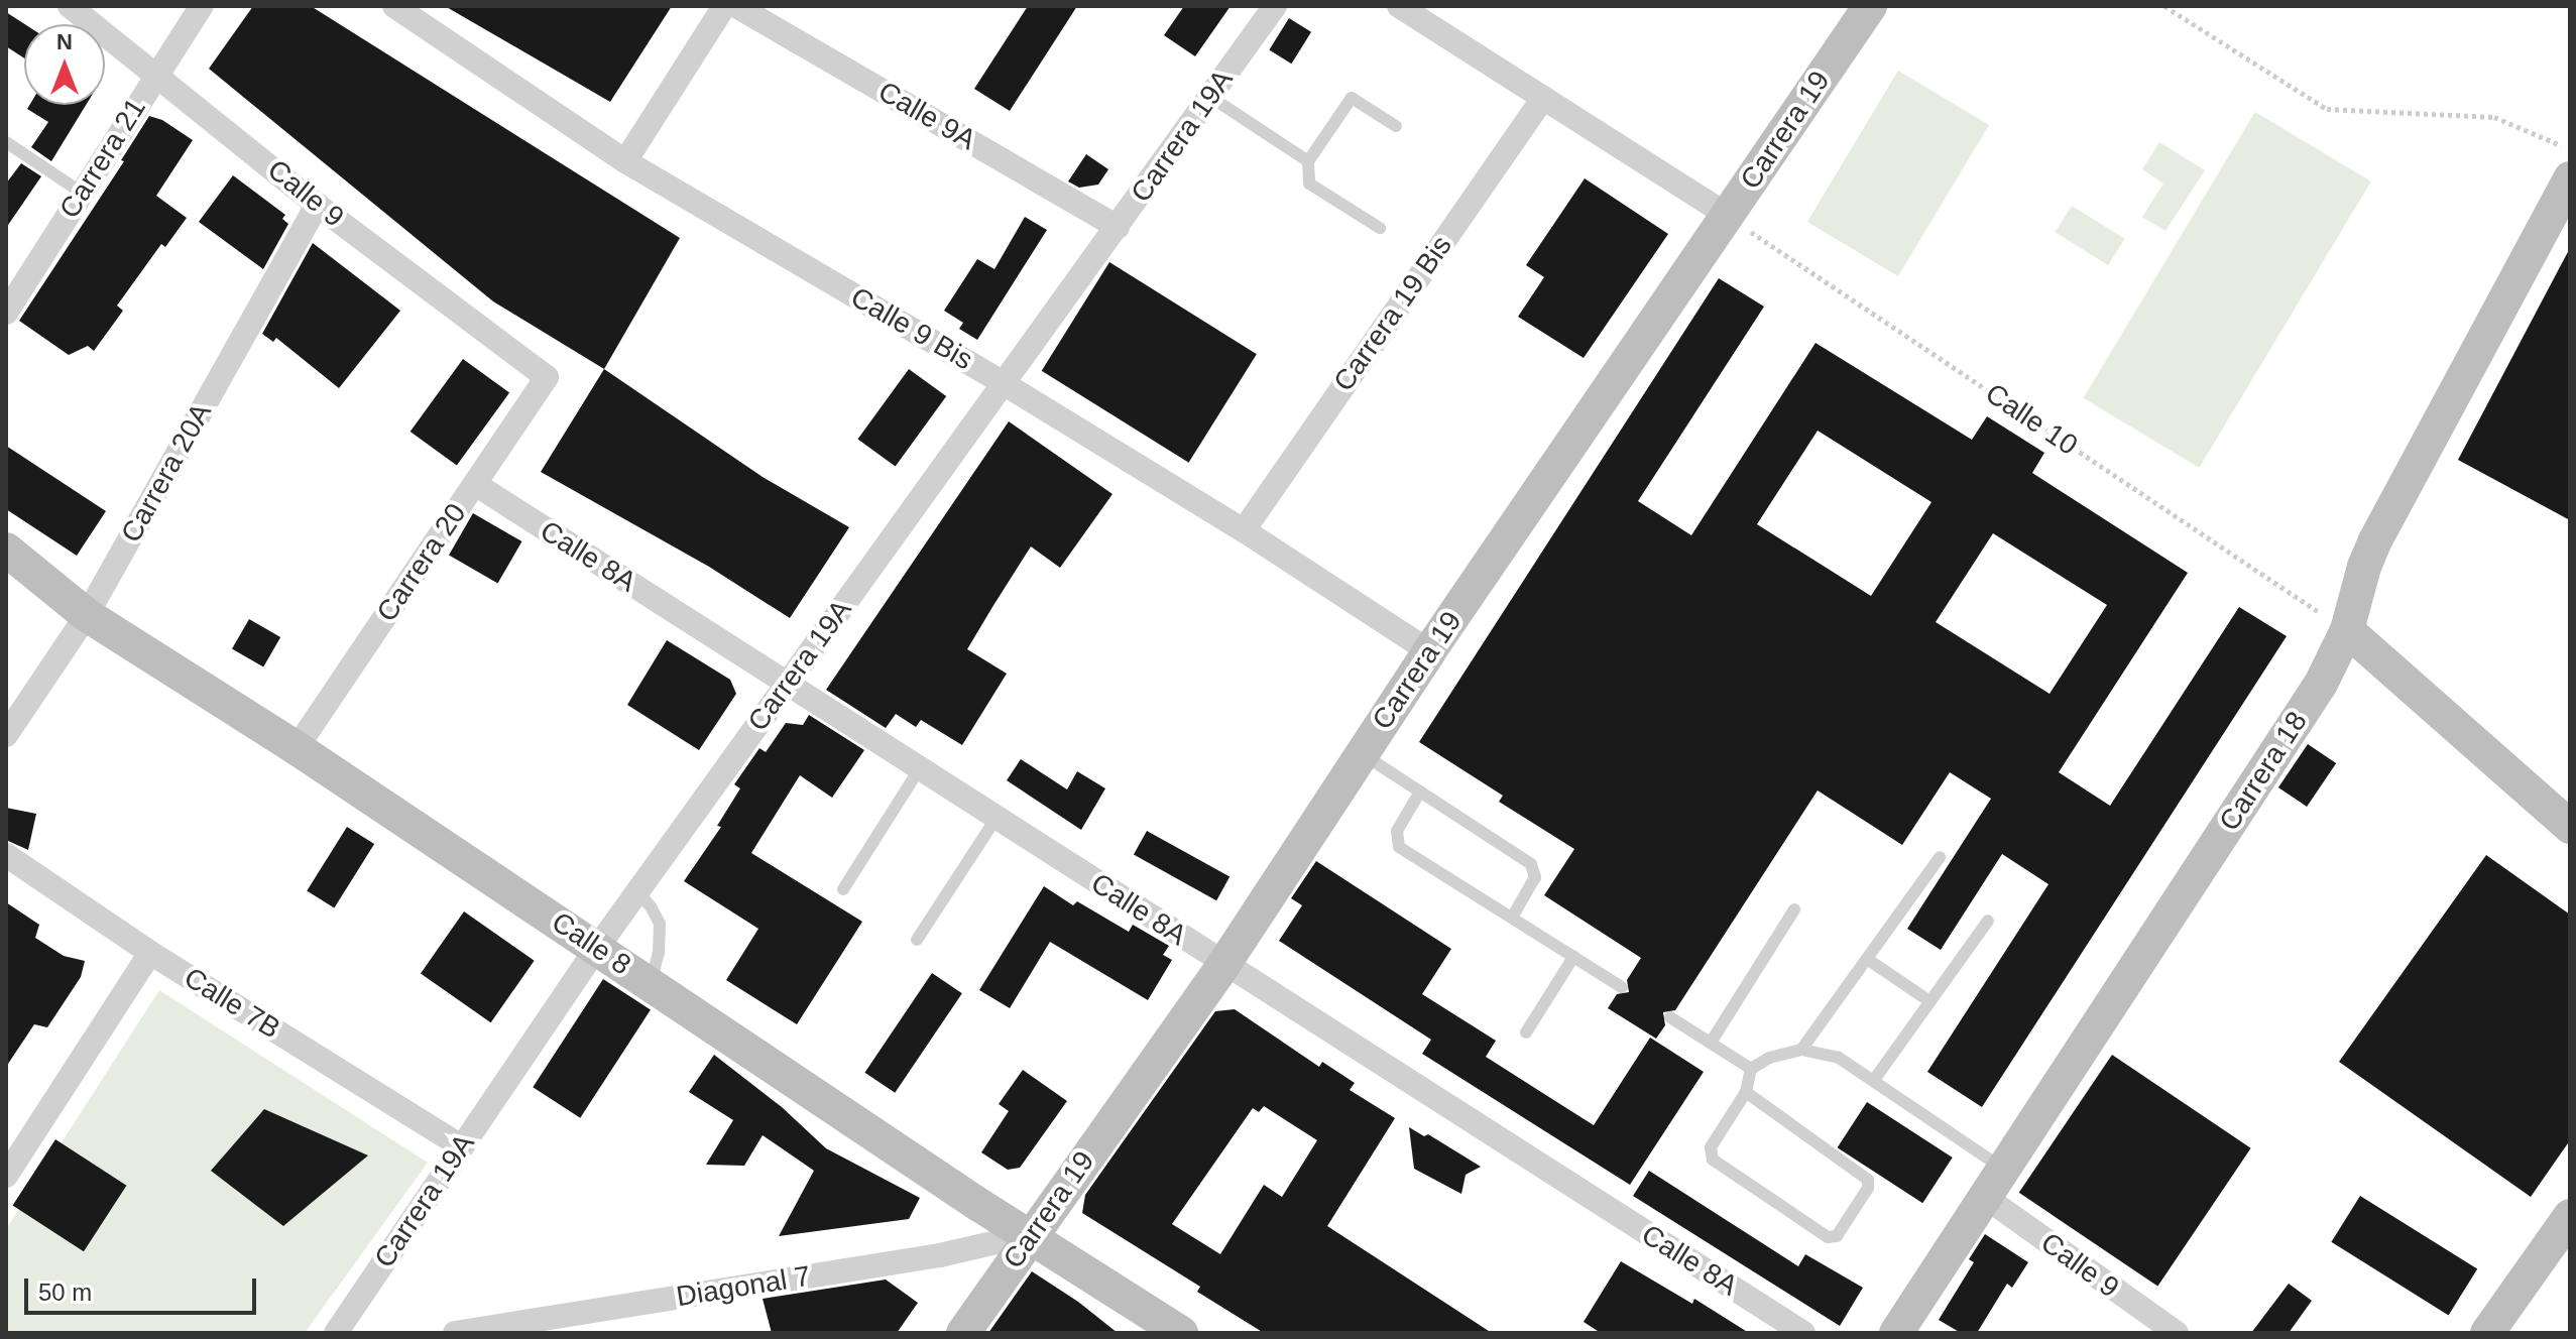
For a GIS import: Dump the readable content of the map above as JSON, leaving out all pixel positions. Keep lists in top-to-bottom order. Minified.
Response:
{"streets":{"street":["Calle 9A","Carrera 19","Carrera 19A","Carrera 21","Calle 9","Carrera 19 Bis","Calle 9 Bis","Carrera 20A","Calle 8A","Carrera 20","Carrera 18","Calle 8","Calle 7B","Diagonal 7"],"path":["Calle 10"]},"crossings":[["Calle 9A","Carrera 19A"],["Carrera 19","Calle 9 Bis"],["Carrera 19","Calle 10"],["Carrera 19","Calle 8A"],["Carrera 19","Calle 8"],["Carrera 19","Diagonal 7"],["Carrera 19A","Calle 9 Bis"],["Carrera 19A","Calle 8A"],["Carrera 19A","Calle 8"],["Carrera 19A","Calle 7B"],["Carrera 21","Calle 9"],["Calle 9","Carrera 20A"],["Calle 9","Carrera 20"],["Calle 9","Carrera 18"],["Carrera 19 Bis","Calle 9 Bis"],["Calle 10","Carrera 18"],["Carrera 20A","Calle 8"],["Calle 8A","Carrera 20"],["Carrera 20","Calle 8"],["Calle 8","Diagonal 7"]],"scale_bar":"50 m","north":"top"}
